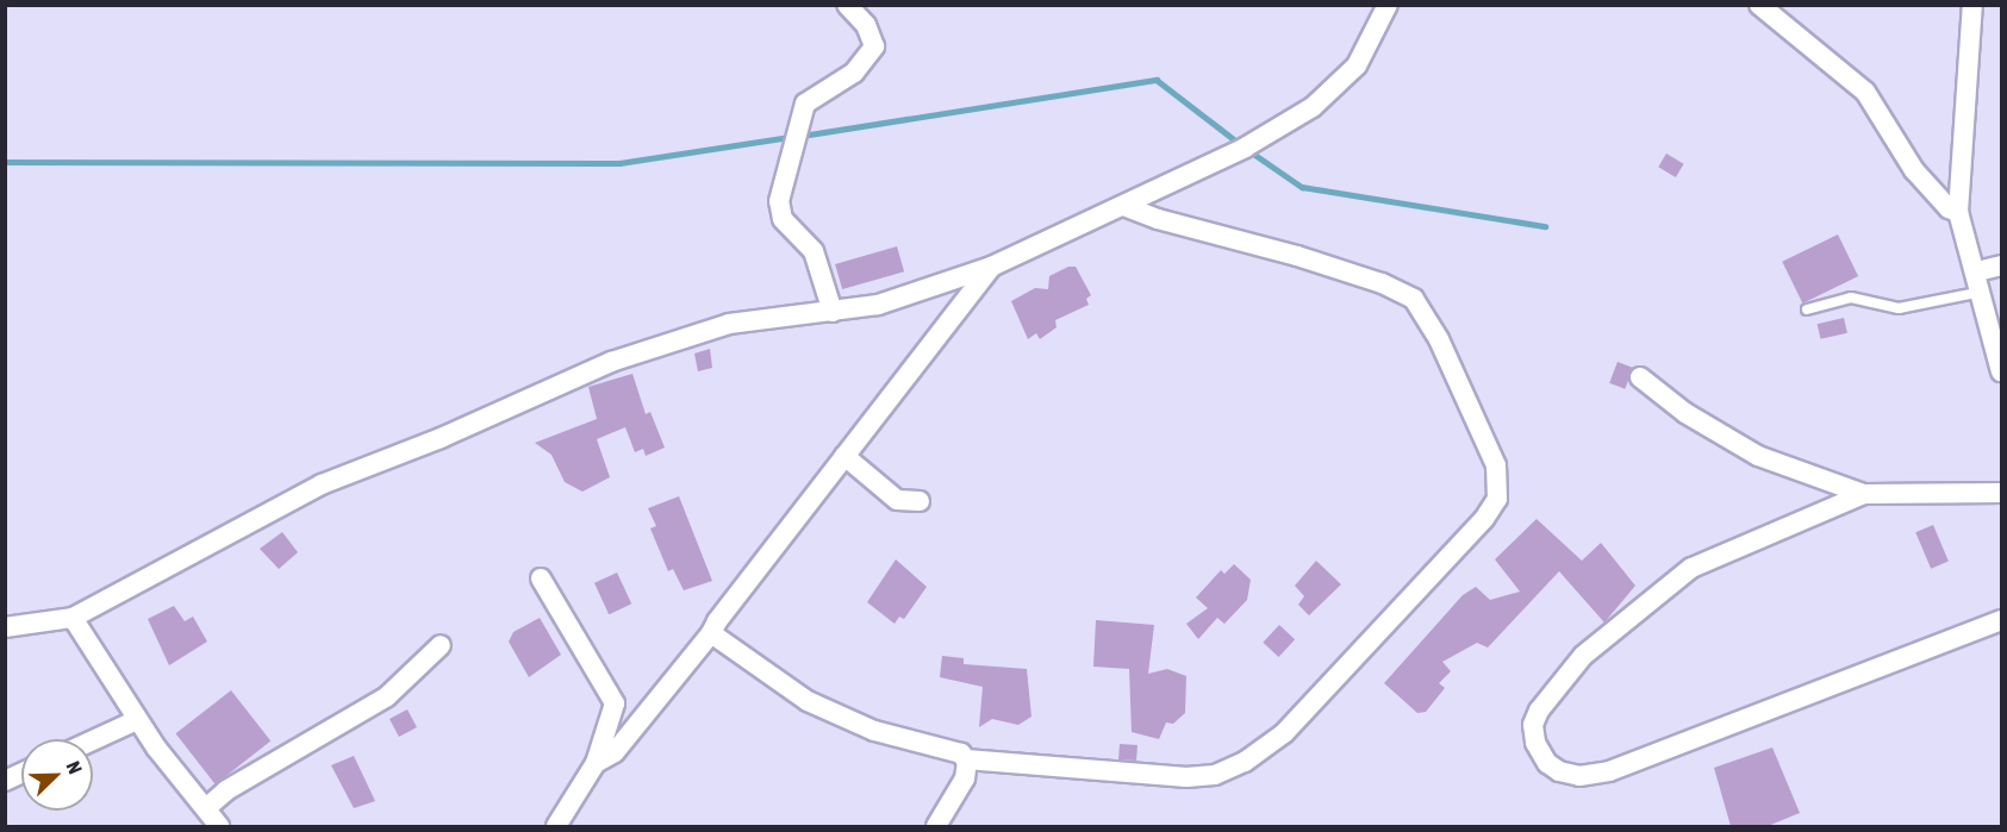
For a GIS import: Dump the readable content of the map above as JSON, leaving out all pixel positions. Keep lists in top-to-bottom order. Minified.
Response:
{"north":"top right"}
